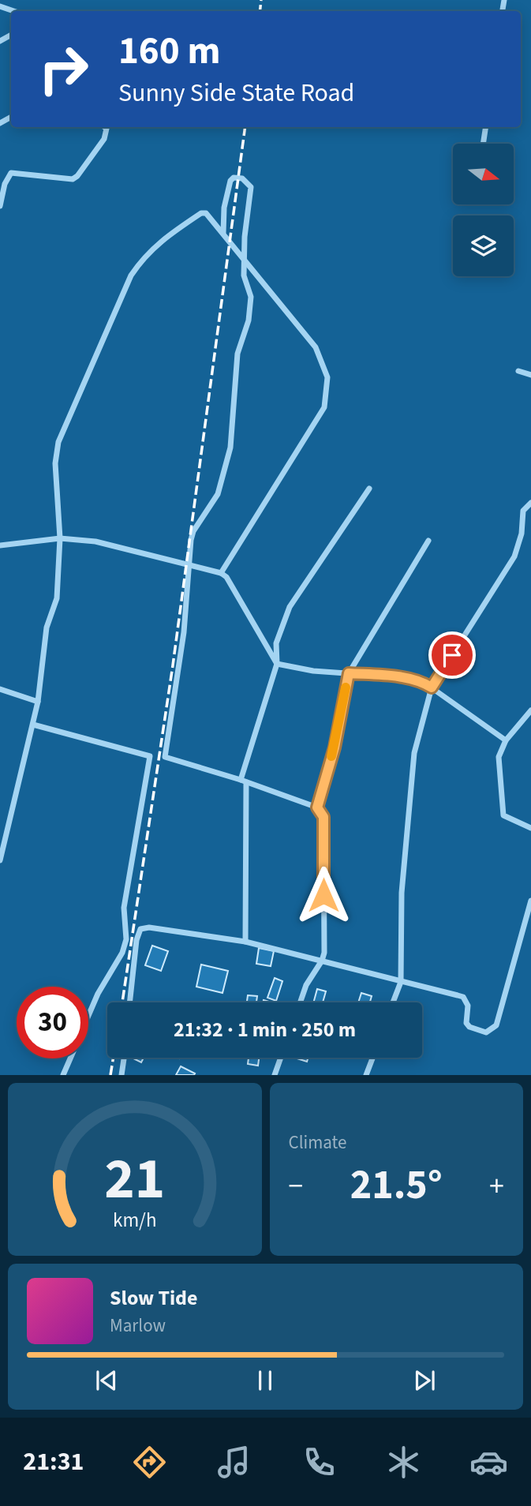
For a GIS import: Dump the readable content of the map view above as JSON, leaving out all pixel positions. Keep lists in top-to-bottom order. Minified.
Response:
{"north":"right","page":{"turn":["160 m","Sunny Side State Road"],"limit":"30","trip":"21:32 · 1 min · 250 m","tile":"Climate","heat":["−","21.5°","+"],"song":["Slow Tide","Marlow"],"tabs":"21:31","gauge":["21","km/h"]}}
